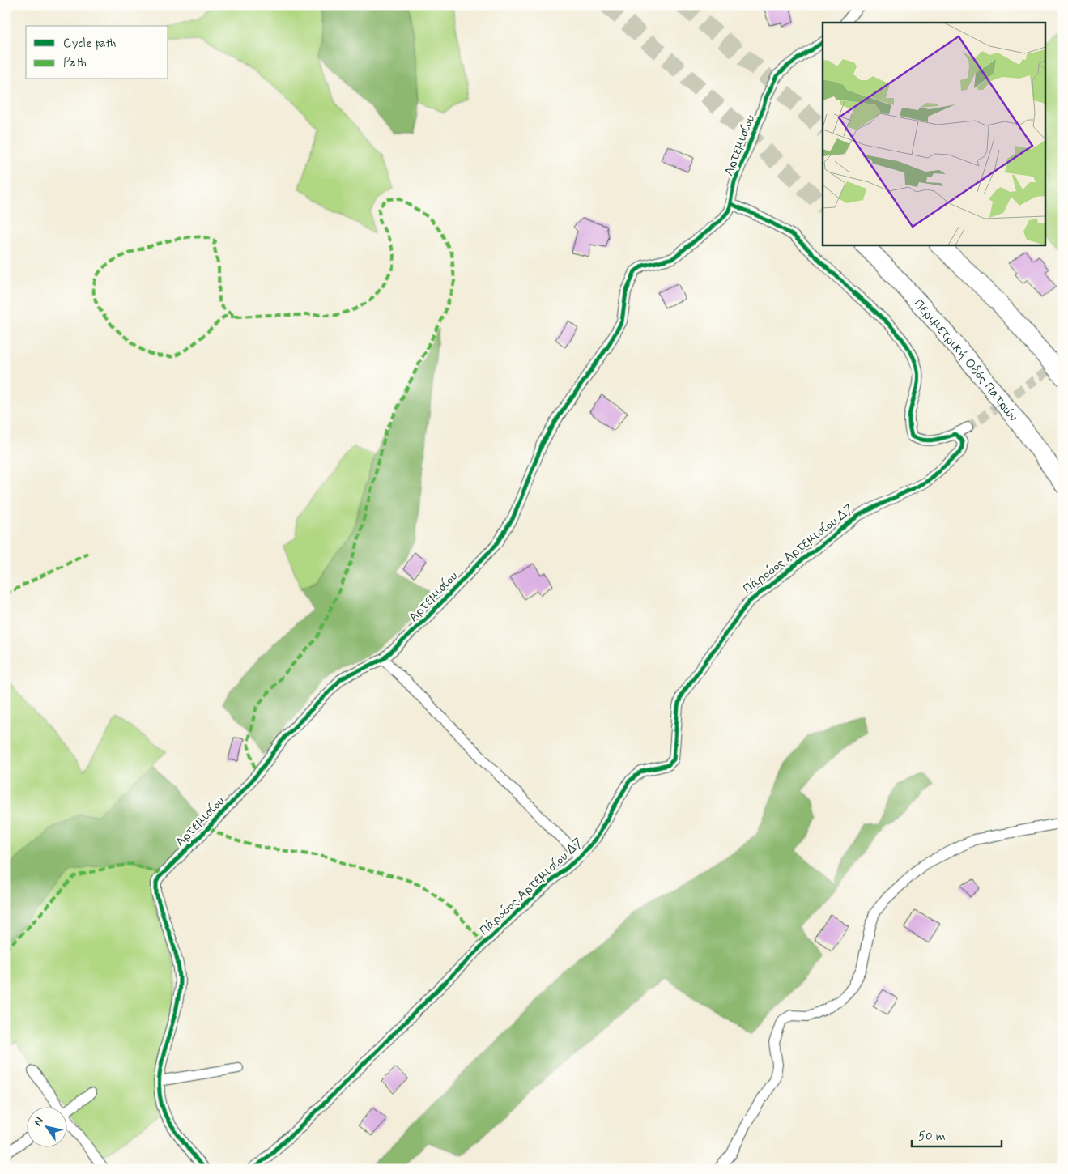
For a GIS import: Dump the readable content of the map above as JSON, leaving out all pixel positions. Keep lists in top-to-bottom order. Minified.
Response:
{"streets":{"highway":["Περιμετρική Οδός Πατρών"],"street":["Αρτεμισίου","Πάροδος Αρτεμισίου Δ7"]},"legend":["Cycle path","Path"],"scale_bar":"50 m","north":"top left"}
